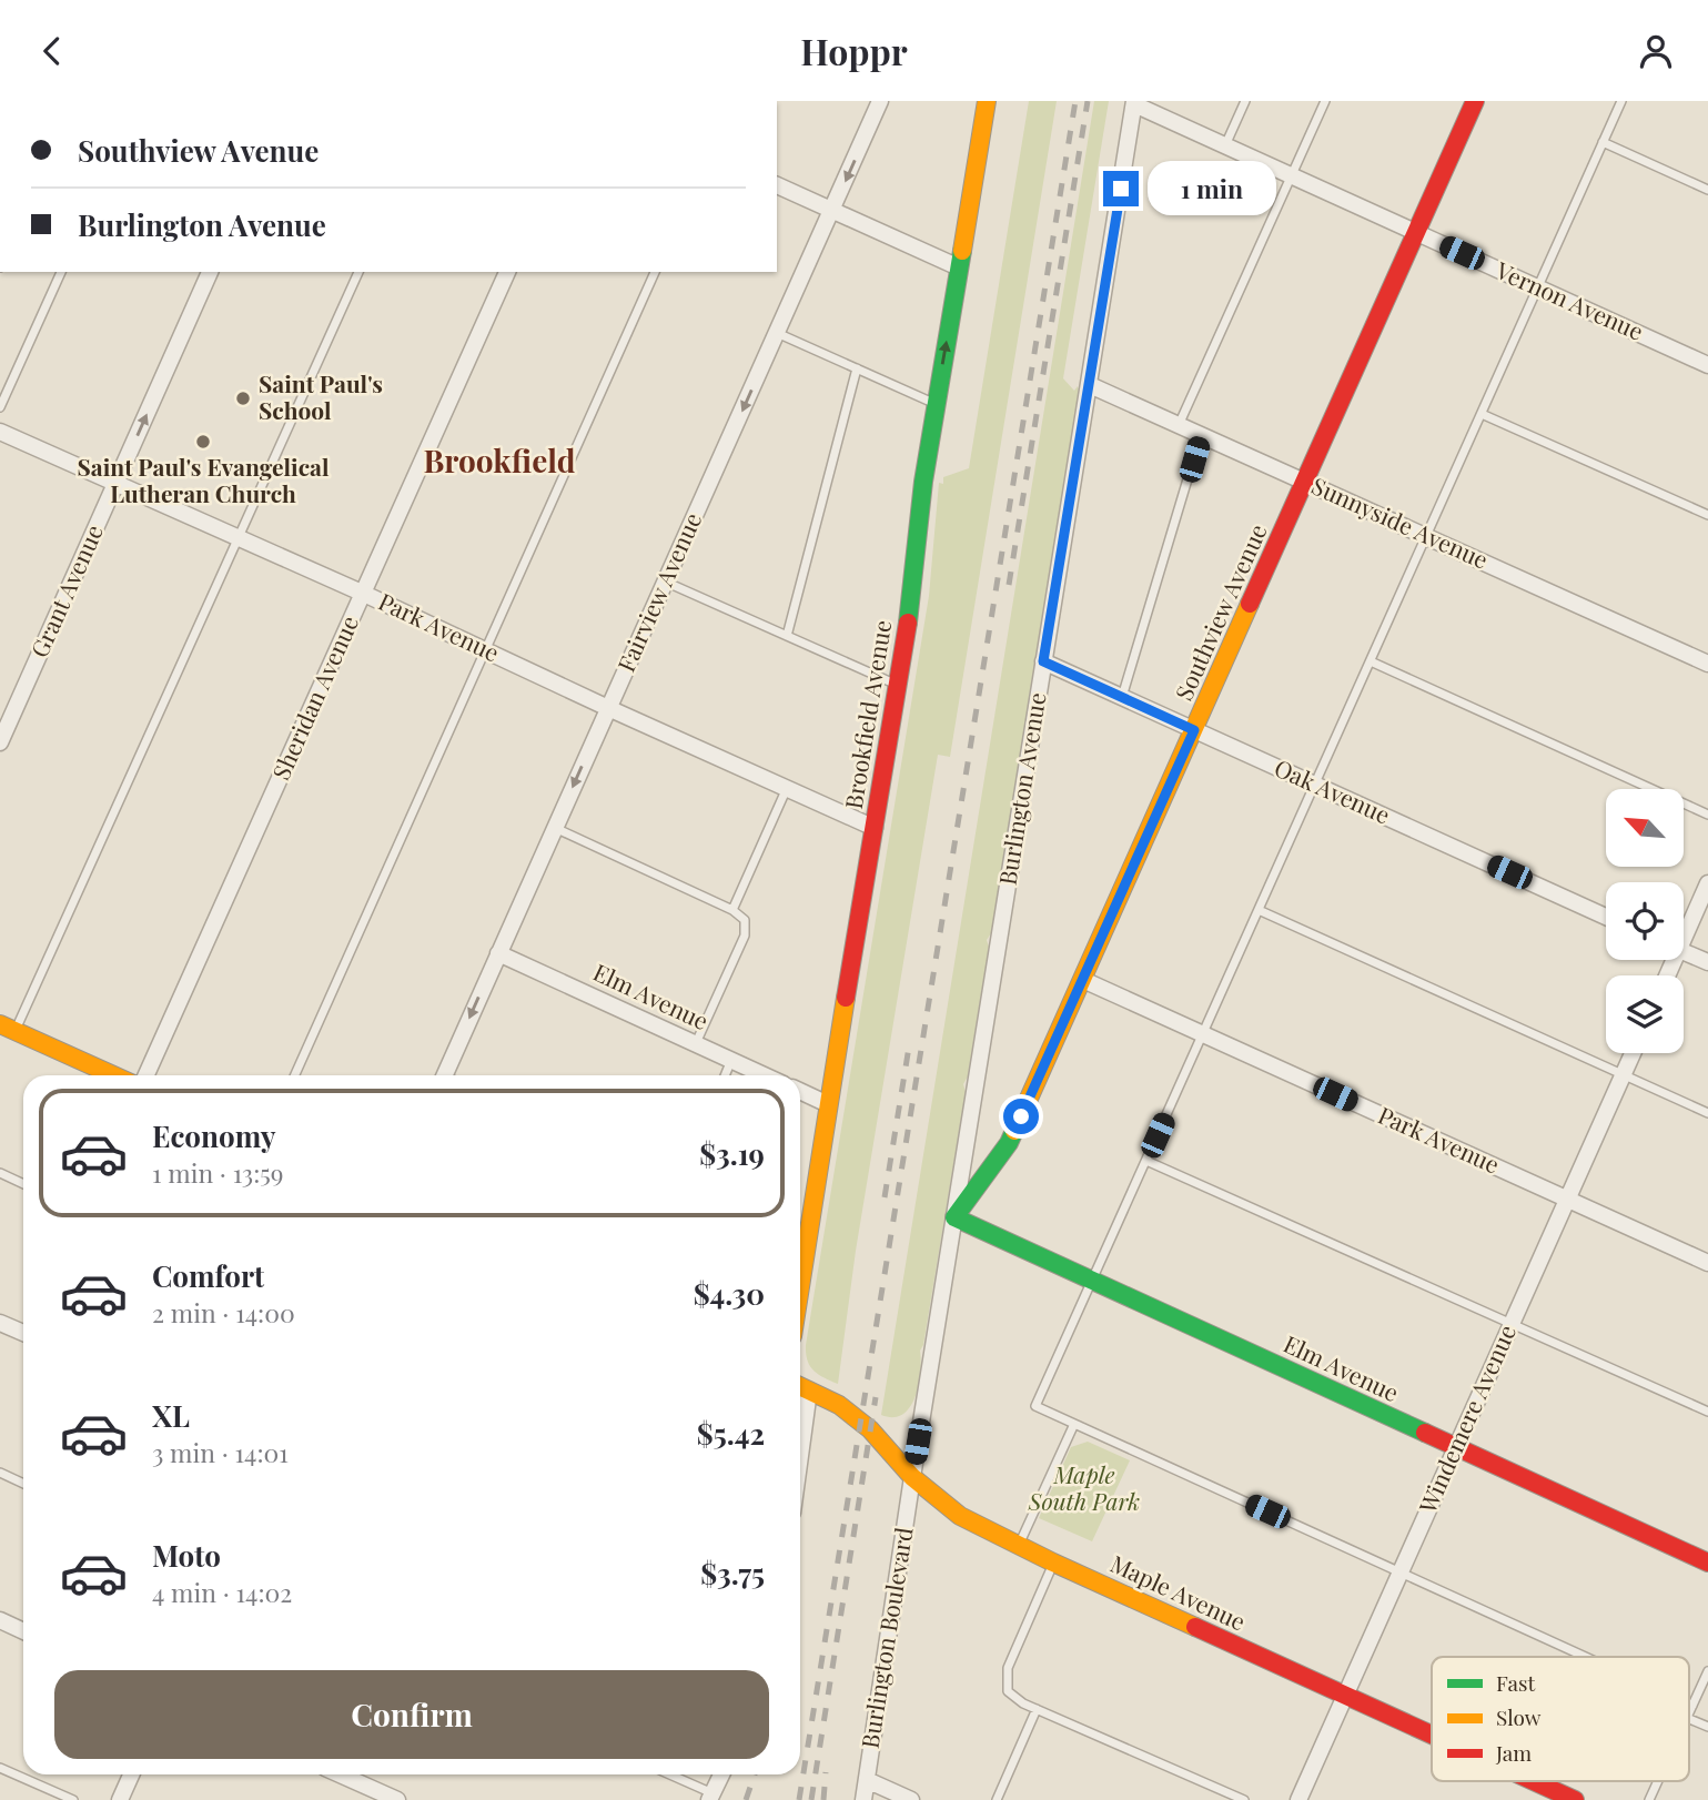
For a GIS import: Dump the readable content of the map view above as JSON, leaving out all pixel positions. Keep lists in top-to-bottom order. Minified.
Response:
{"streets":{"street":["Vernon Avenue","Sunnyside Avenue","Grant Avenue","Fairview Avenue","Southview Avenue","Park Avenue","Sheridan Avenue","Brookfield Avenue","Burlington Avenue","Oak Avenue","Elm Avenue","Windemere Avenue","Maple Avenue","Burlington Boulevard"]},"crossings":[["Vernon Avenue","Southview Avenue"],["Vernon Avenue","Burlington Avenue"],["Sunnyside Avenue","Southview Avenue"],["Sunnyside Avenue","Burlington Avenue"],["Grant Avenue","Park Avenue"],["Fairview Avenue","Park Avenue"],["Fairview Avenue","Elm Avenue"],["Southview Avenue","Park Avenue"],["Southview Avenue","Burlington Avenue"],["Southview Avenue","Oak Avenue"],["Southview Avenue","Elm Avenue"],["Park Avenue","Sheridan Avenue"],["Park Avenue","Brookfield Avenue"],["Park Avenue","Windemere Avenue"],["Burlington Avenue","Oak Avenue"],["Burlington Avenue","Elm Avenue"],["Burlington Avenue","Maple Avenue"],["Burlington Avenue","Burlington Boulevard"],["Elm Avenue","Windemere Avenue"],["Windemere Avenue","Maple Avenue"],["Maple Avenue","Burlington Boulevard"]],"one_way":["Grant Avenue","Fairview Avenue"],"districts":["Brookfield"],"parks":["Maple South Park"],"places":["Saint Paul's School","Saint Paul's Evangelical Lutheran Church"],"legend":["Fast","Slow","Jam"],"north":"top left","page":{"header":"Hoppr","banner":["Southview Avenue","Burlington Avenue"],"bubble":"1 min","list":[{"name":"Economy","note":"1 min · 13:59","value":"$3.19"},{"name":"Comfort","note":"2 min · 14:00","value":"$4.30"},{"name":"XL","note":"3 min · 14:01","value":"$5.42"},{"name":"Moto","note":"4 min · 14:02","value":"$3.75"}],"buttons":"Confirm"}}
